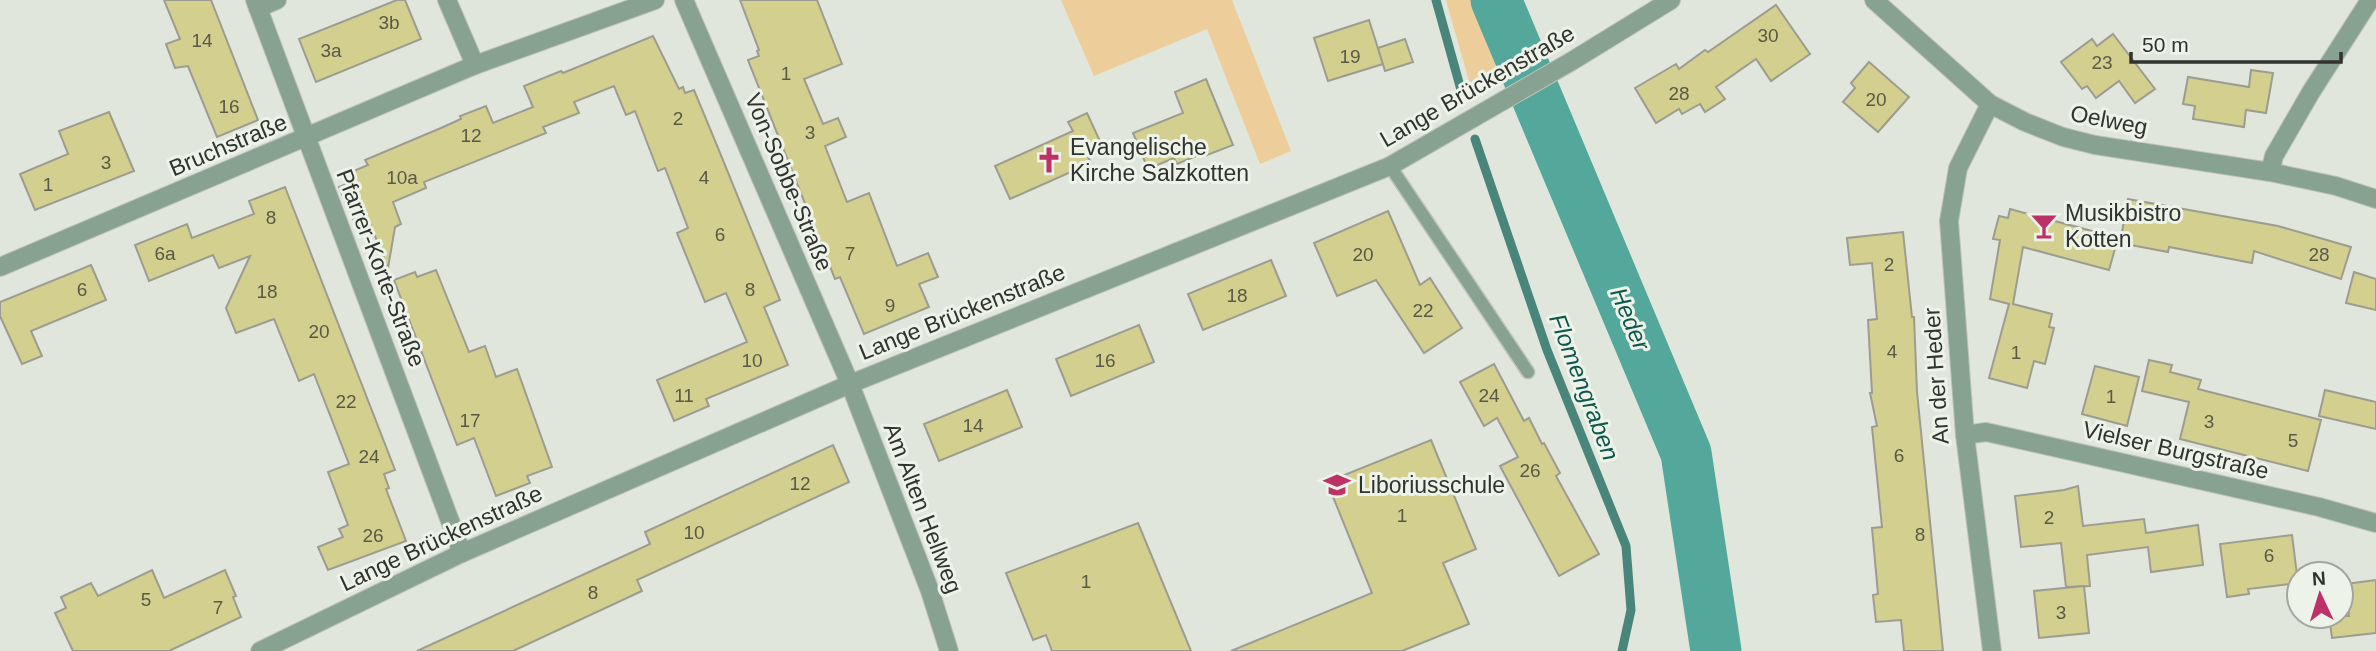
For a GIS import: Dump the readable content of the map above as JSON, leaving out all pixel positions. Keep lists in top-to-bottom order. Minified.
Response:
{"streets":{"street":["Lange Brückenstraße","Oelweg","Bruchstraße","Von-Sobbe-Straße","Pfarrer-Korte-Straße","An der Heder","Vielser Burgstraße","Am Alten Hellweg"]},"crossings":[["Lange Brückenstraße","Von-Sobbe-Straße"],["Lange Brückenstraße","Pfarrer-Korte-Straße"],["Lange Brückenstraße","Am Alten Hellweg"],["Oelweg","An der Heder"],["Bruchstraße","Pfarrer-Korte-Straße"],["Von-Sobbe-Straße","Am Alten Hellweg"],["An der Heder","Vielser Burgstraße"]],"water":["Heder","Flomengraben"],"places":{"church":["Evangelische Kirche Salzkotten"],"bar":["Musikbistro Kotten"],"school or university":["Liboriusschule"]},"house_numbers":["3b","30","14","3a","19","23","1","28","20","16","2","3","12","3","10a","4","1","8","6","6a","7","20","28","2","6","8","18","18","9","22","20","4","1","10","16","11","24","1","22","17","3","14","5","6","24","26","12","1","2","10","8","26","6","1","8","5","7","3"],"scale_bar":"50 m","north":"top"}
